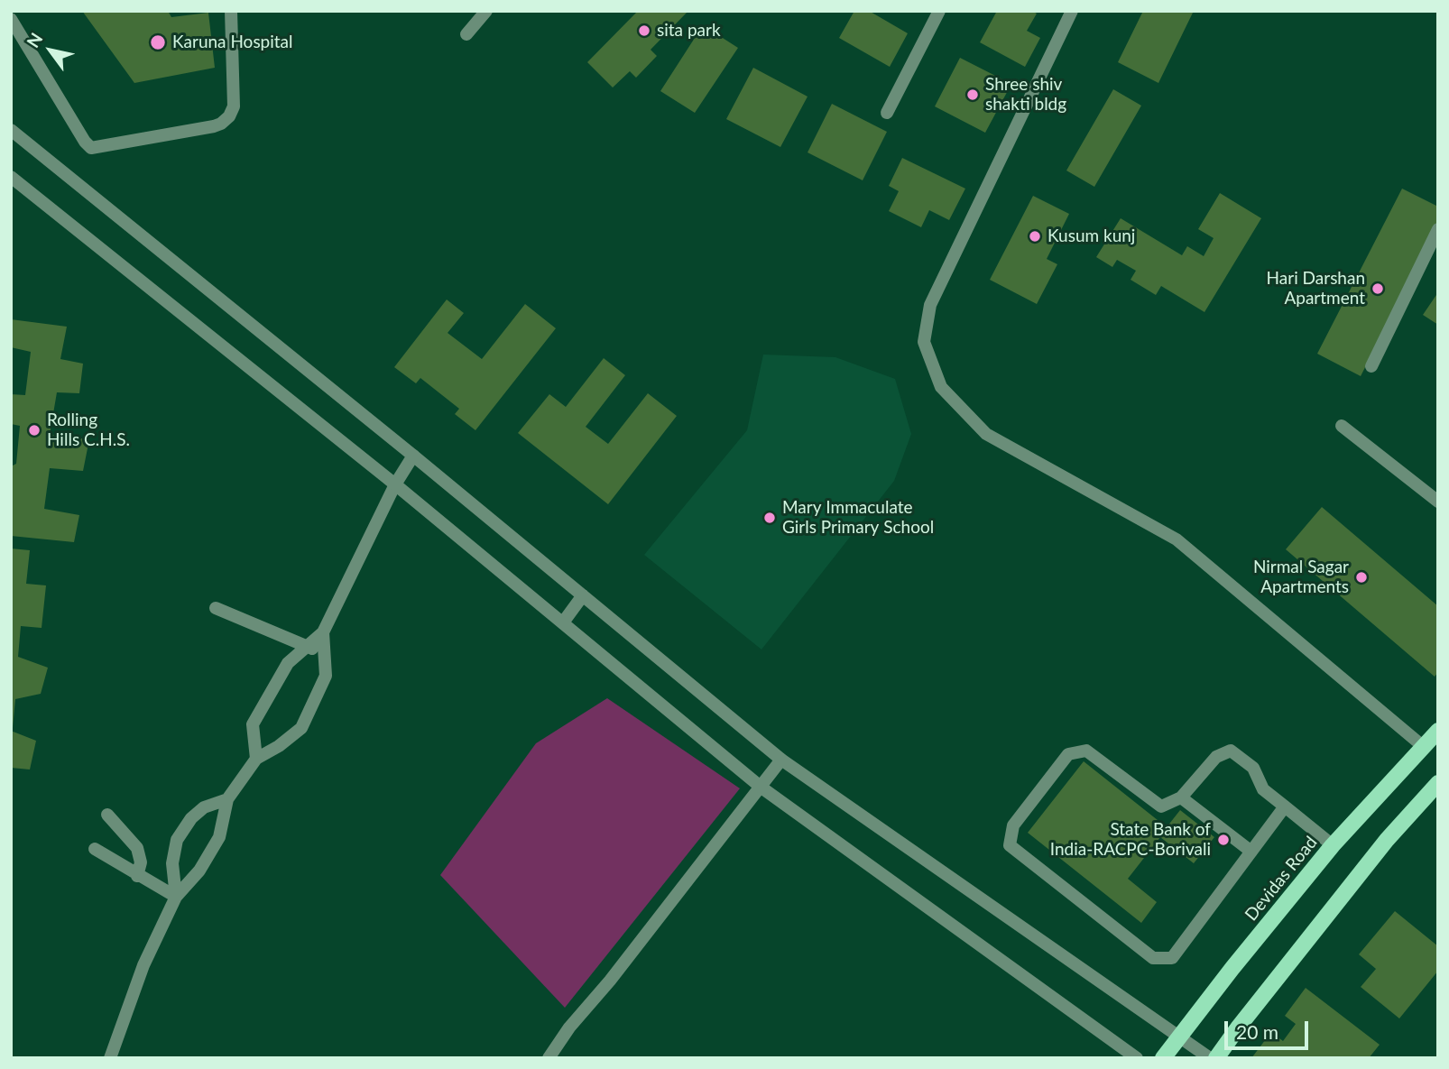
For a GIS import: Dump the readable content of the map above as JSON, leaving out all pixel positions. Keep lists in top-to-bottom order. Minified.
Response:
{"streets":{"main road":["Devidas Road"]},"places":["sita park","Karuna Hospital","Shree shiv shakti bldg","Kusum kunj","Hari Darshan Apartment","Rolling Hills C.H.S.","Mary Immaculate Girls Primary School","Nirmal Sagar Apartments","State Bank of India-RACPC-Borivali"],"scale_bar":"20 m","north":"top left"}
